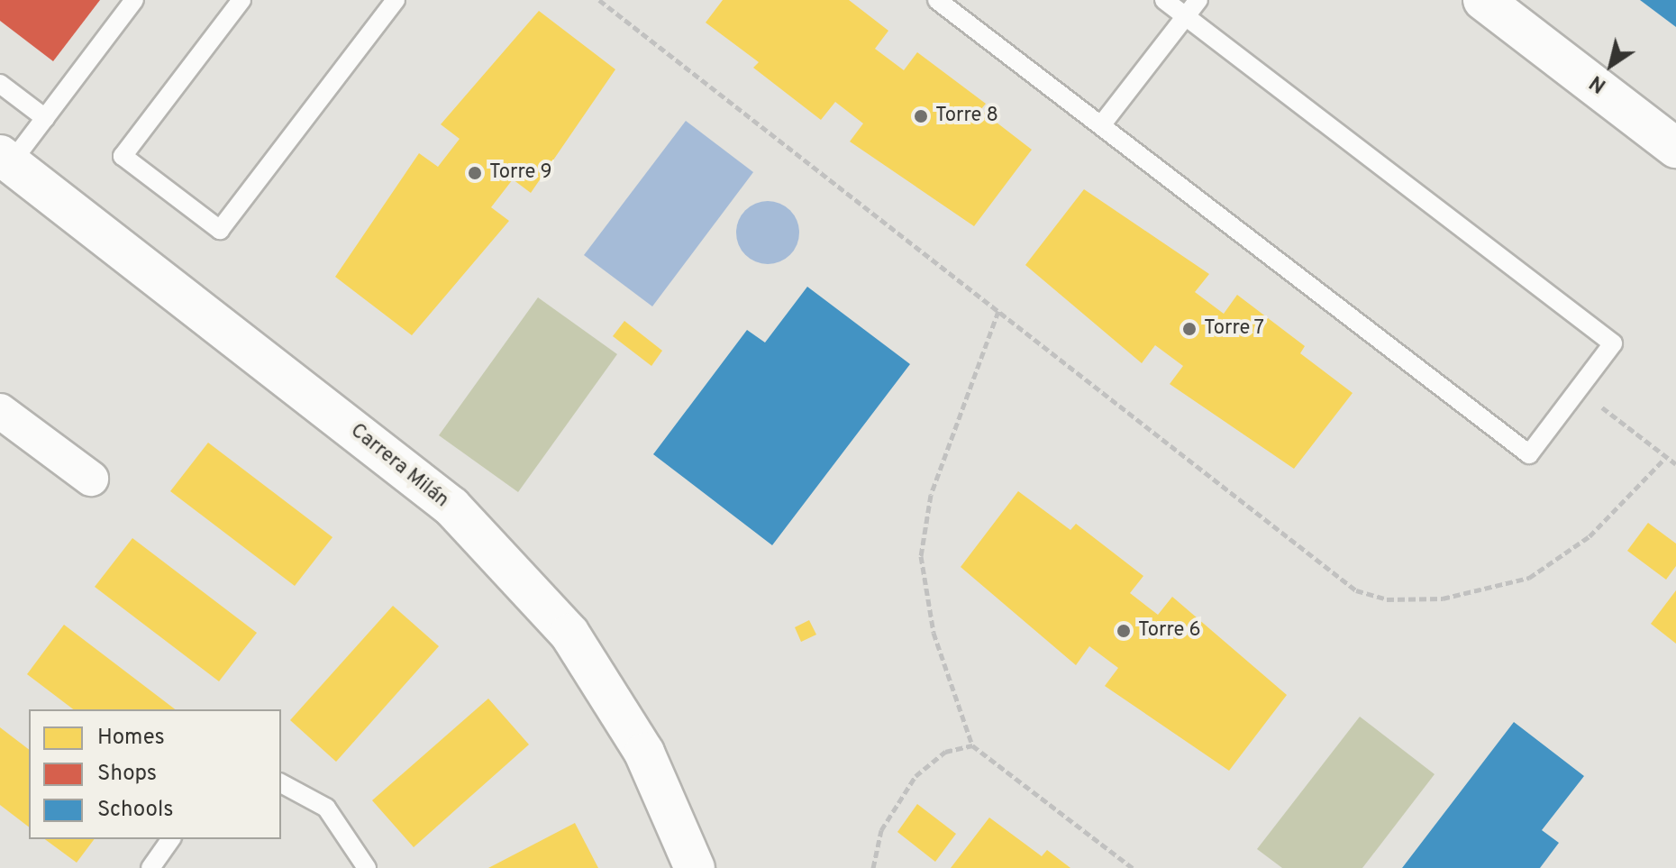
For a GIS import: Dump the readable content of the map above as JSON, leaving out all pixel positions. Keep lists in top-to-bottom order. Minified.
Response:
{"streets":{"street":["Carrera Milán"]},"places":["Torre 8","Torre 9","Torre 7","Torre 6"],"legend":["Homes","Shops","Schools"],"north":"bottom left"}
